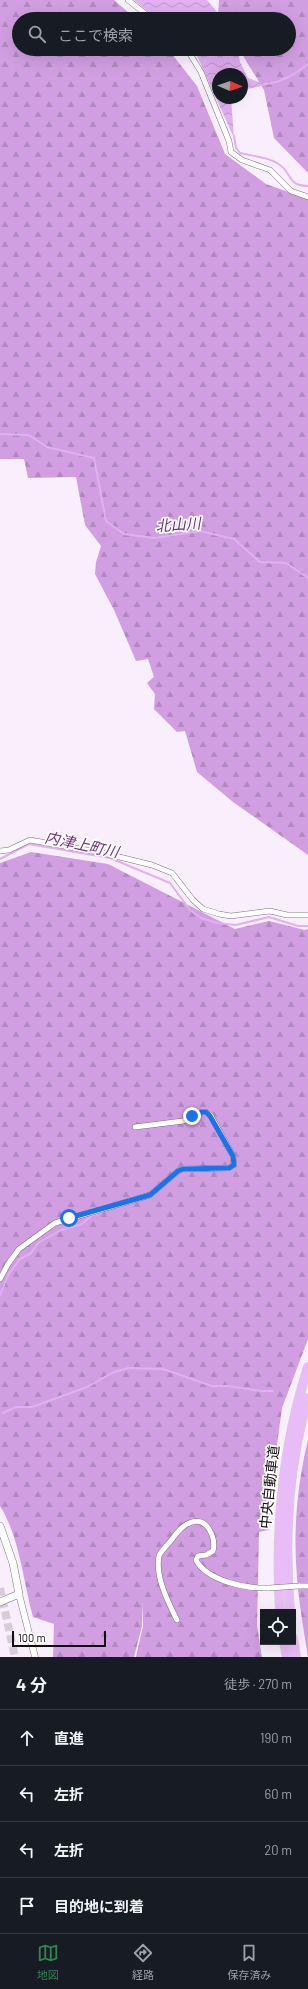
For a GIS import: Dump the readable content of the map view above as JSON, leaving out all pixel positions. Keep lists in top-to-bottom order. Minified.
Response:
{"streets":{"highway":["中央自動車道"]},"water":["北山川","内津上町川"],"scale_bar":"100 m","north":"right","page":{"search":"ここで検索","scale":"100 m","heading":["4 分","徒歩 · 270 m"],"list":[["直進","190 m"],["左折","60 m"],["左折","20 m"],"目的地に到着"],"nav":["地図","経路","保存済み"]}}
